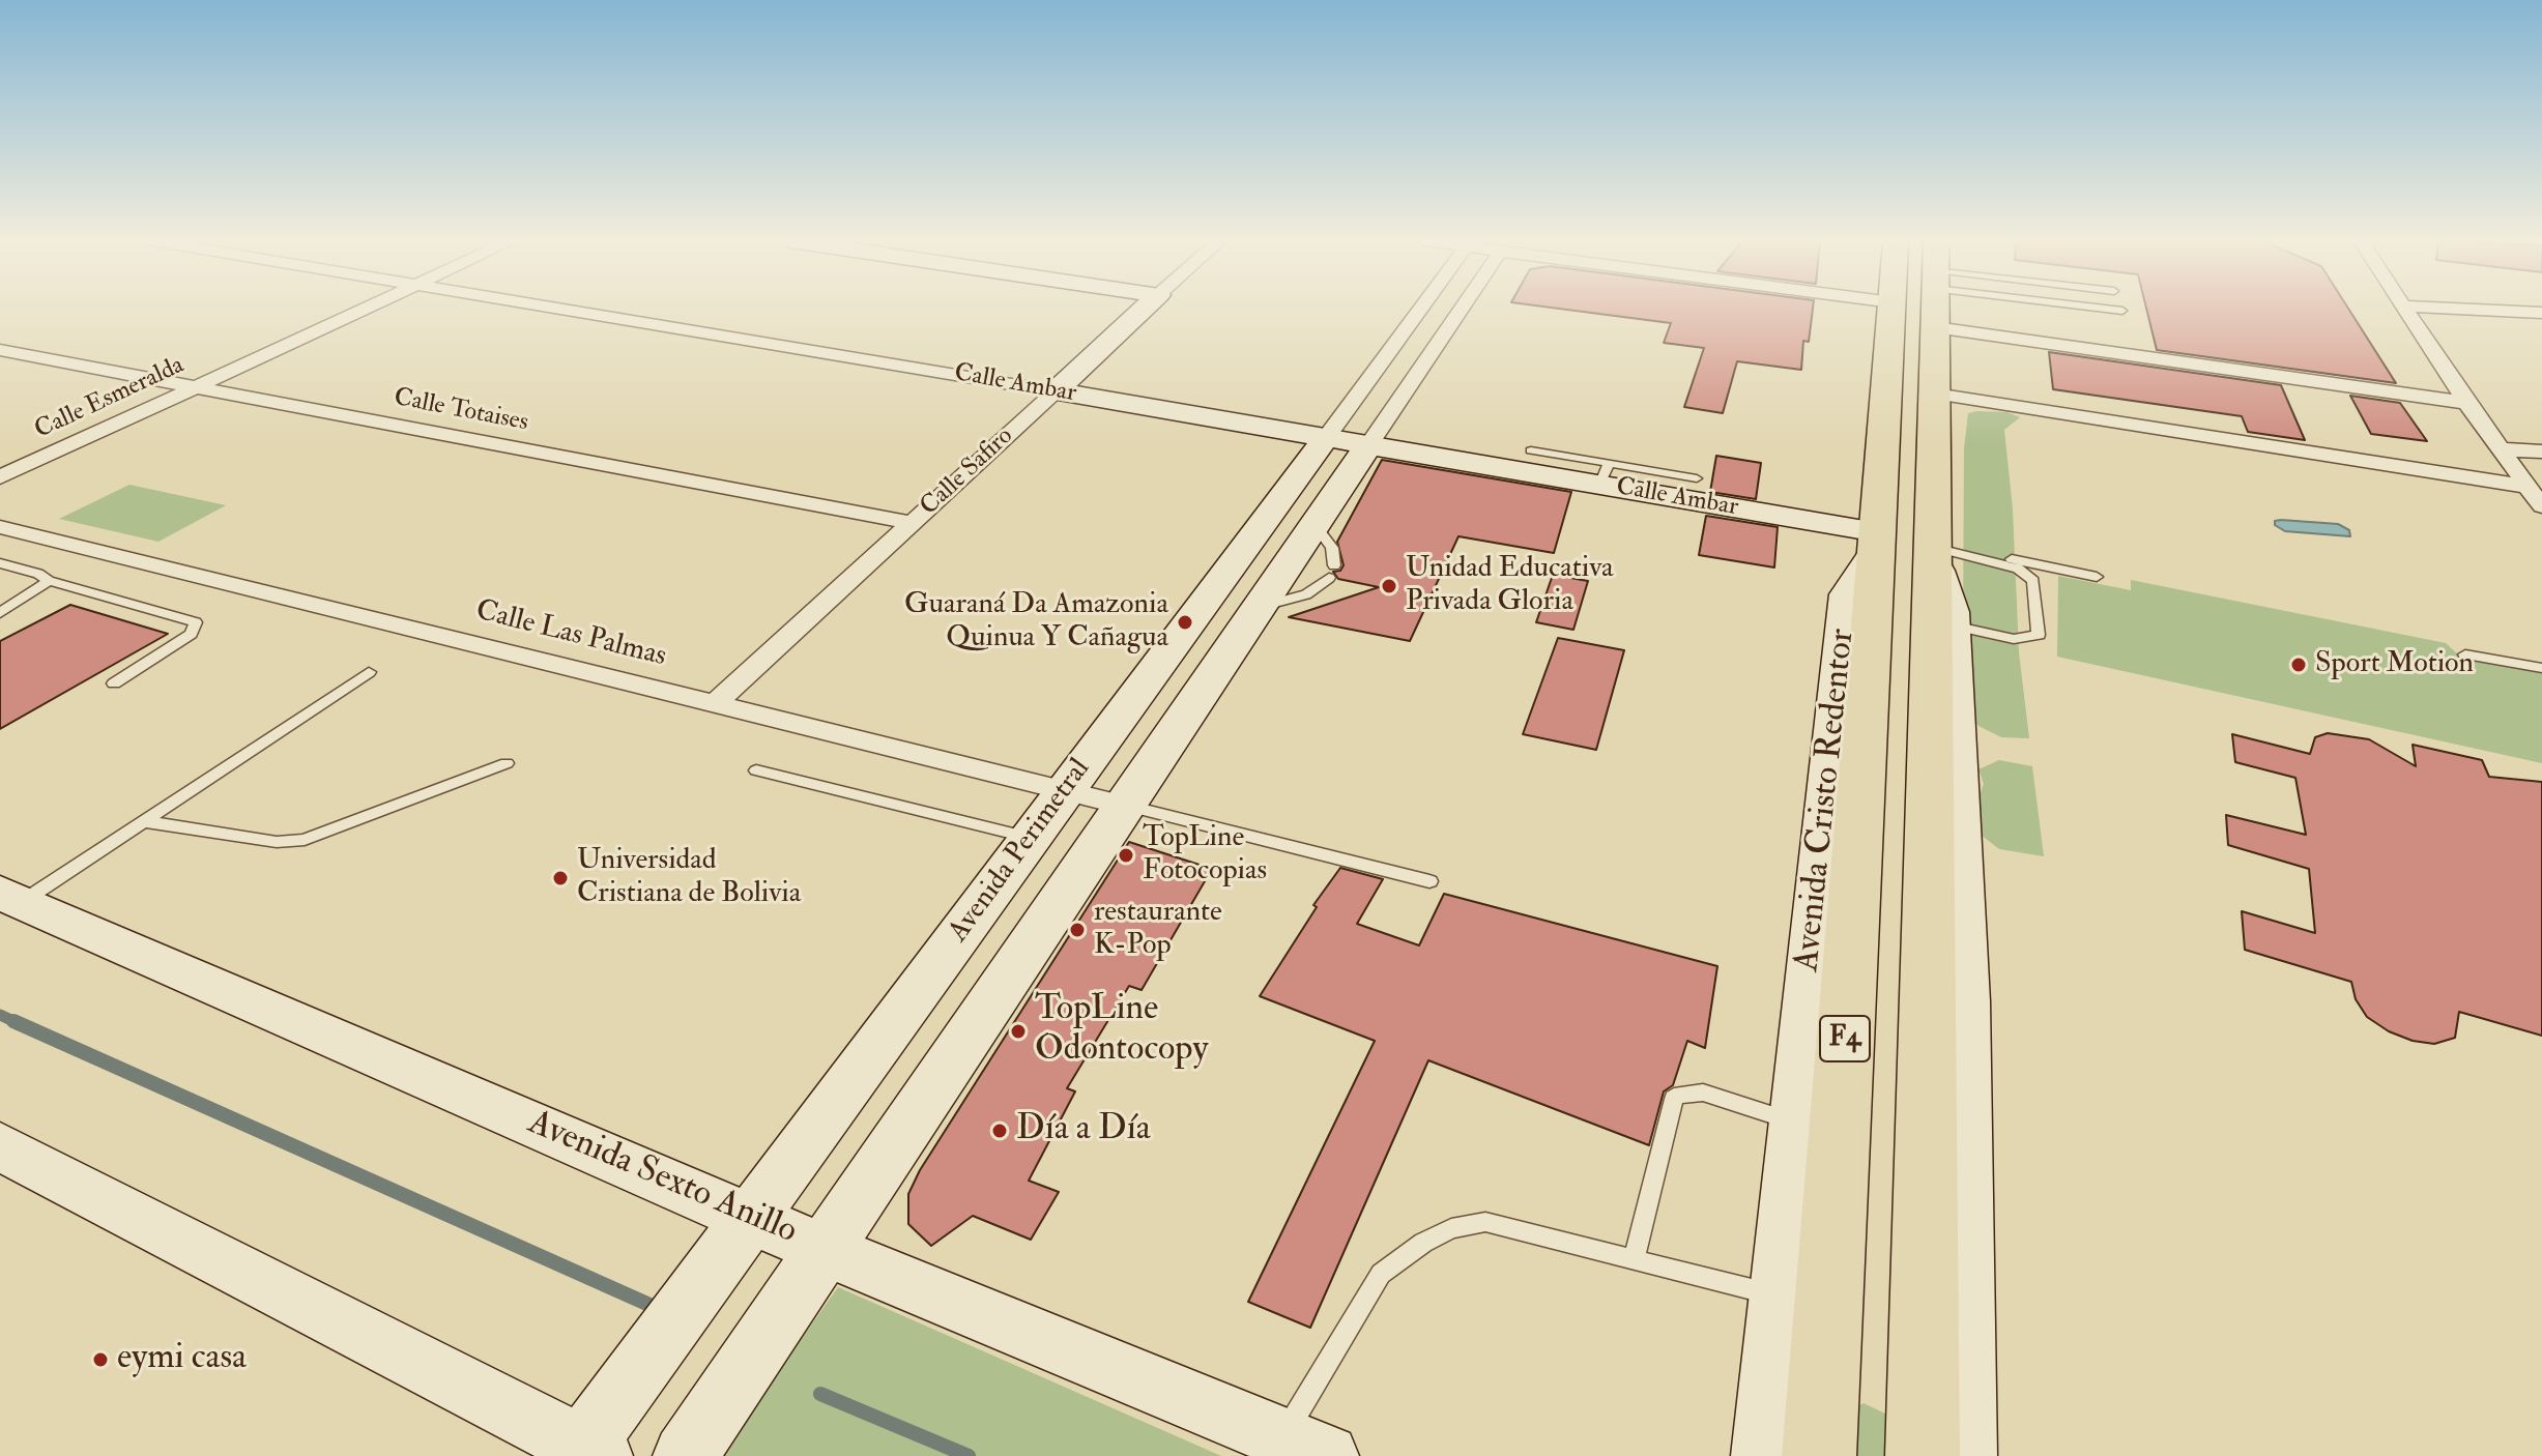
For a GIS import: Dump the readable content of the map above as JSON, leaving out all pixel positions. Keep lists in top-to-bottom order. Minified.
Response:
{"streets":{"highway":["Avenida Cristo Redentor","F4"],"street":["Calle Ambar","Calle Esmeralda","Calle Totaises","Calle Safiro","Calle Las Palmas","Avenida Perimetral","Avenida Sexto Anillo"]},"crossings":[["Calle Ambar","Calle Safiro"],["Calle Ambar","Avenida Cristo Redentor"],["Calle Ambar","Avenida Perimetral"],["Calle Esmeralda","Calle Totaises"],["Calle Totaises","Calle Safiro"],["Calle Safiro","Calle Las Palmas"],["Calle Las Palmas","Avenida Perimetral"],["Avenida Perimetral","Avenida Sexto Anillo"]],"places":["Unidad Educativa Privada Gloria","Guaraná Da Amazonia Quinua Y Cañagua","Sport Motion","TopLine Fotocopias","Universidad Cristiana de Bolivia","restaurante K-Pop","TopLine Odontocopy","Día a Día","eymi casa"]}
